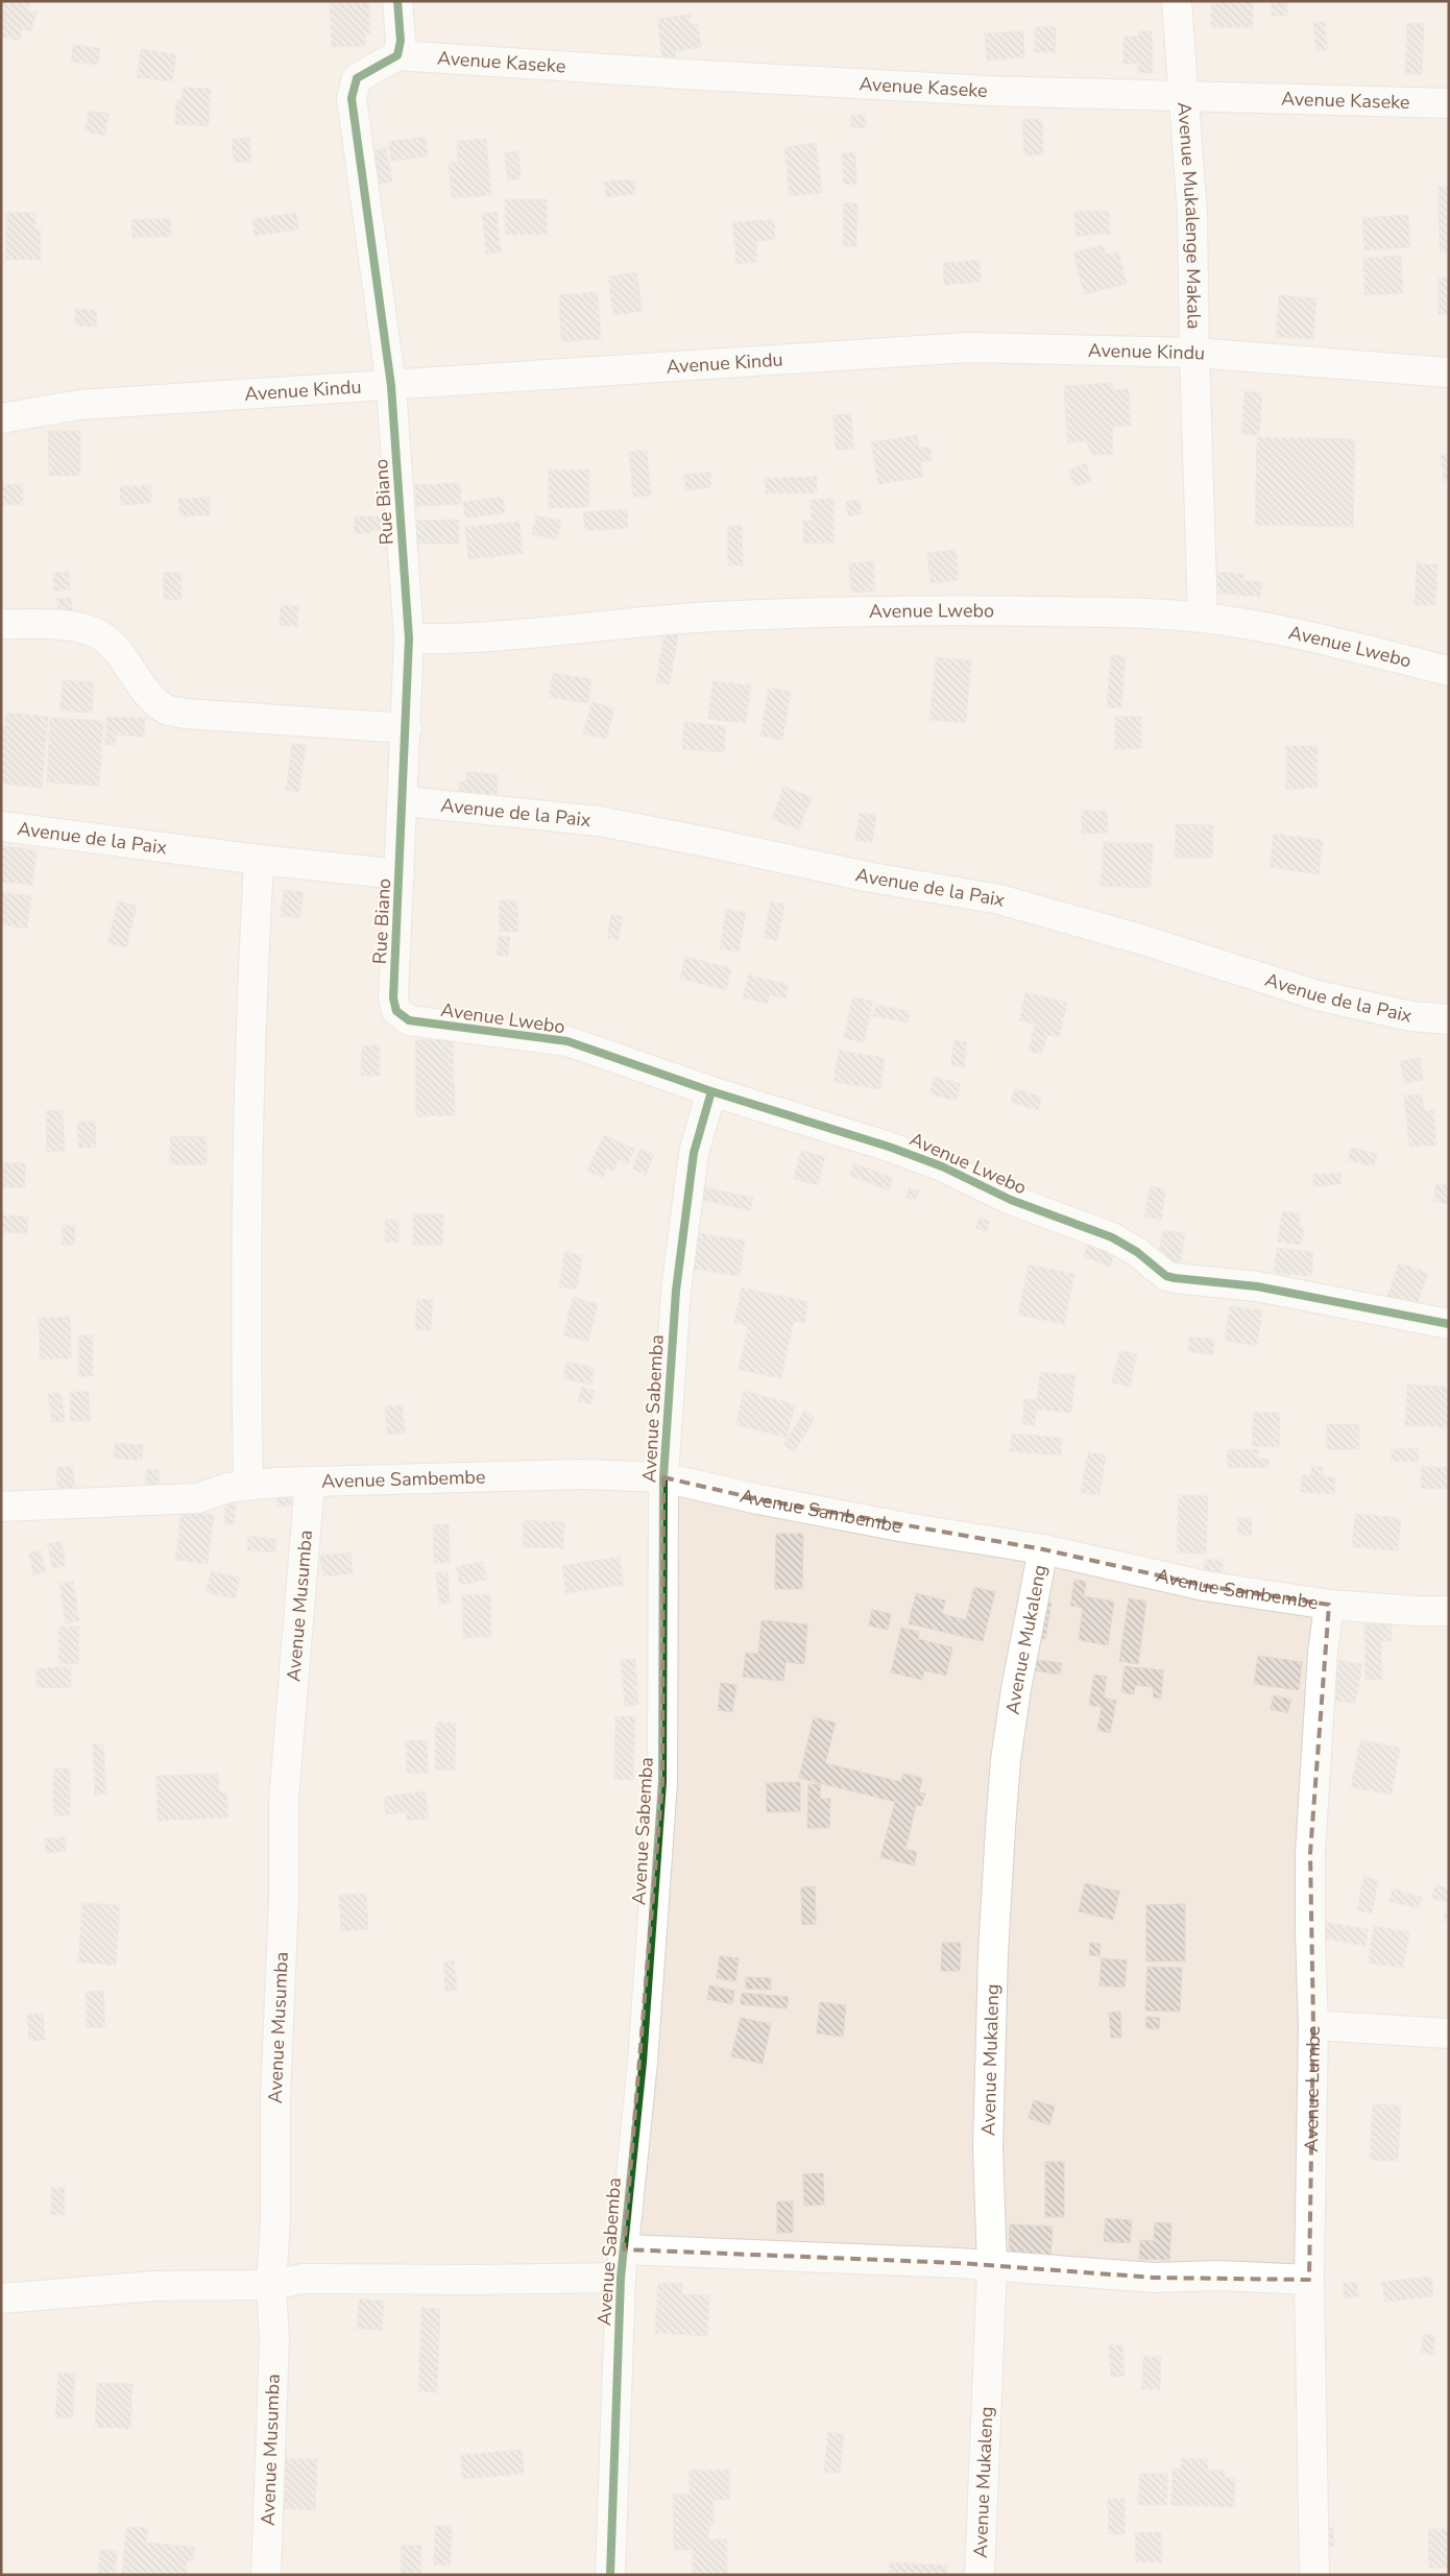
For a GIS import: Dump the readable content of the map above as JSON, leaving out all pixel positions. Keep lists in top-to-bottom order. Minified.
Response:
{"streets":{"street":["Avenue Kaseke","Avenue Mukalenge Makala","Avenue Kindu","Rue Biano","Avenue Lwebo","Avenue de la Paix","Avenue Sabemba","Avenue Sambembe","Avenue Musumba","Avenue Mukaleng","Avenue Lumbe"]},"crossings":[["Avenue Kaseke","Avenue Mukalenge Makala"],["Avenue Kaseke","Rue Biano"],["Avenue Mukalenge Makala","Avenue Kindu"],["Avenue Mukalenge Makala","Avenue Lwebo"],["Avenue Kindu","Rue Biano"],["Rue Biano","Avenue Lwebo"],["Rue Biano","Avenue de la Paix"],["Avenue Lwebo","Avenue Sabemba"],["Avenue Sabemba","Avenue Sambembe"],["Avenue Sambembe","Avenue Musumba"],["Avenue Sambembe","Avenue Mukaleng"],["Avenue Sambembe","Avenue Lumbe"]]}
